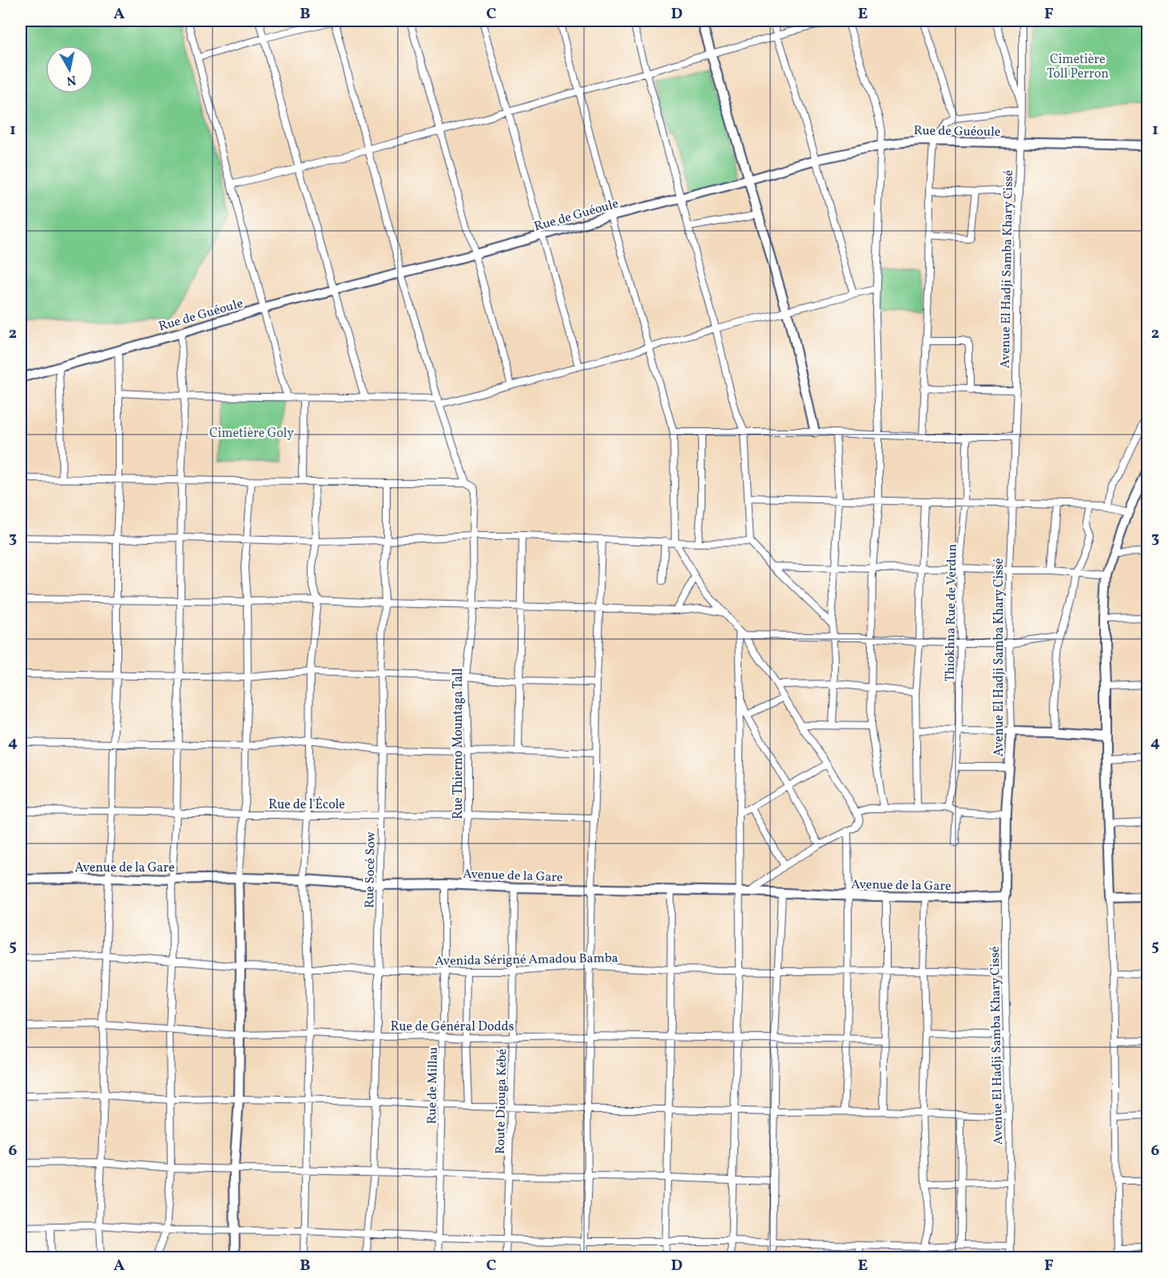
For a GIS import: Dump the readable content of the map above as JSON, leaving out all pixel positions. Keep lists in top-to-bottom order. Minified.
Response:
{"streets":{"street":["Rue de Guéoule","Avenue El Hadji Samba Khary Cissé","Thiokhna Rue de Verdun","Rue Thierno Mountaga Tall","Rue de l'École","Avenue de la Gare","Rue Socé Sow","Avenida Sérigné Amadou Bamba","Rue de Général Dodds","Rue de Millau","Route Diouga Kébé"]},"crossings":[["Rue de Guéoule","Avenue El Hadji Samba Khary Cissé"],["Avenue El Hadji Samba Khary Cissé","Avenue de la Gare"],["Avenue El Hadji Samba Khary Cissé","Avenida Sérigné Amadou Bamba"],["Rue Thierno Mountaga Tall","Rue de l'École"],["Rue Thierno Mountaga Tall","Avenue de la Gare"],["Rue de l'École","Rue Socé Sow"],["Avenue de la Gare","Rue Socé Sow"],["Avenue de la Gare","Rue de Millau"],["Avenue de la Gare","Route Diouga Kébé"],["Rue Socé Sow","Avenida Sérigné Amadou Bamba"],["Rue Socé Sow","Rue de Général Dodds"],["Avenida Sérigné Amadou Bamba","Rue de Millau"],["Avenida Sérigné Amadou Bamba","Route Diouga Kébé"],["Rue de Général Dodds","Rue de Millau"],["Rue de Général Dodds","Route Diouga Kébé"]],"parks":["Cimetière Toll Perron","Cimetière Goly"],"north":"bottom","grid":{"columns":["A","B","C","D","E","F"],"rows":["1","2","3","4","5","6"]}}
